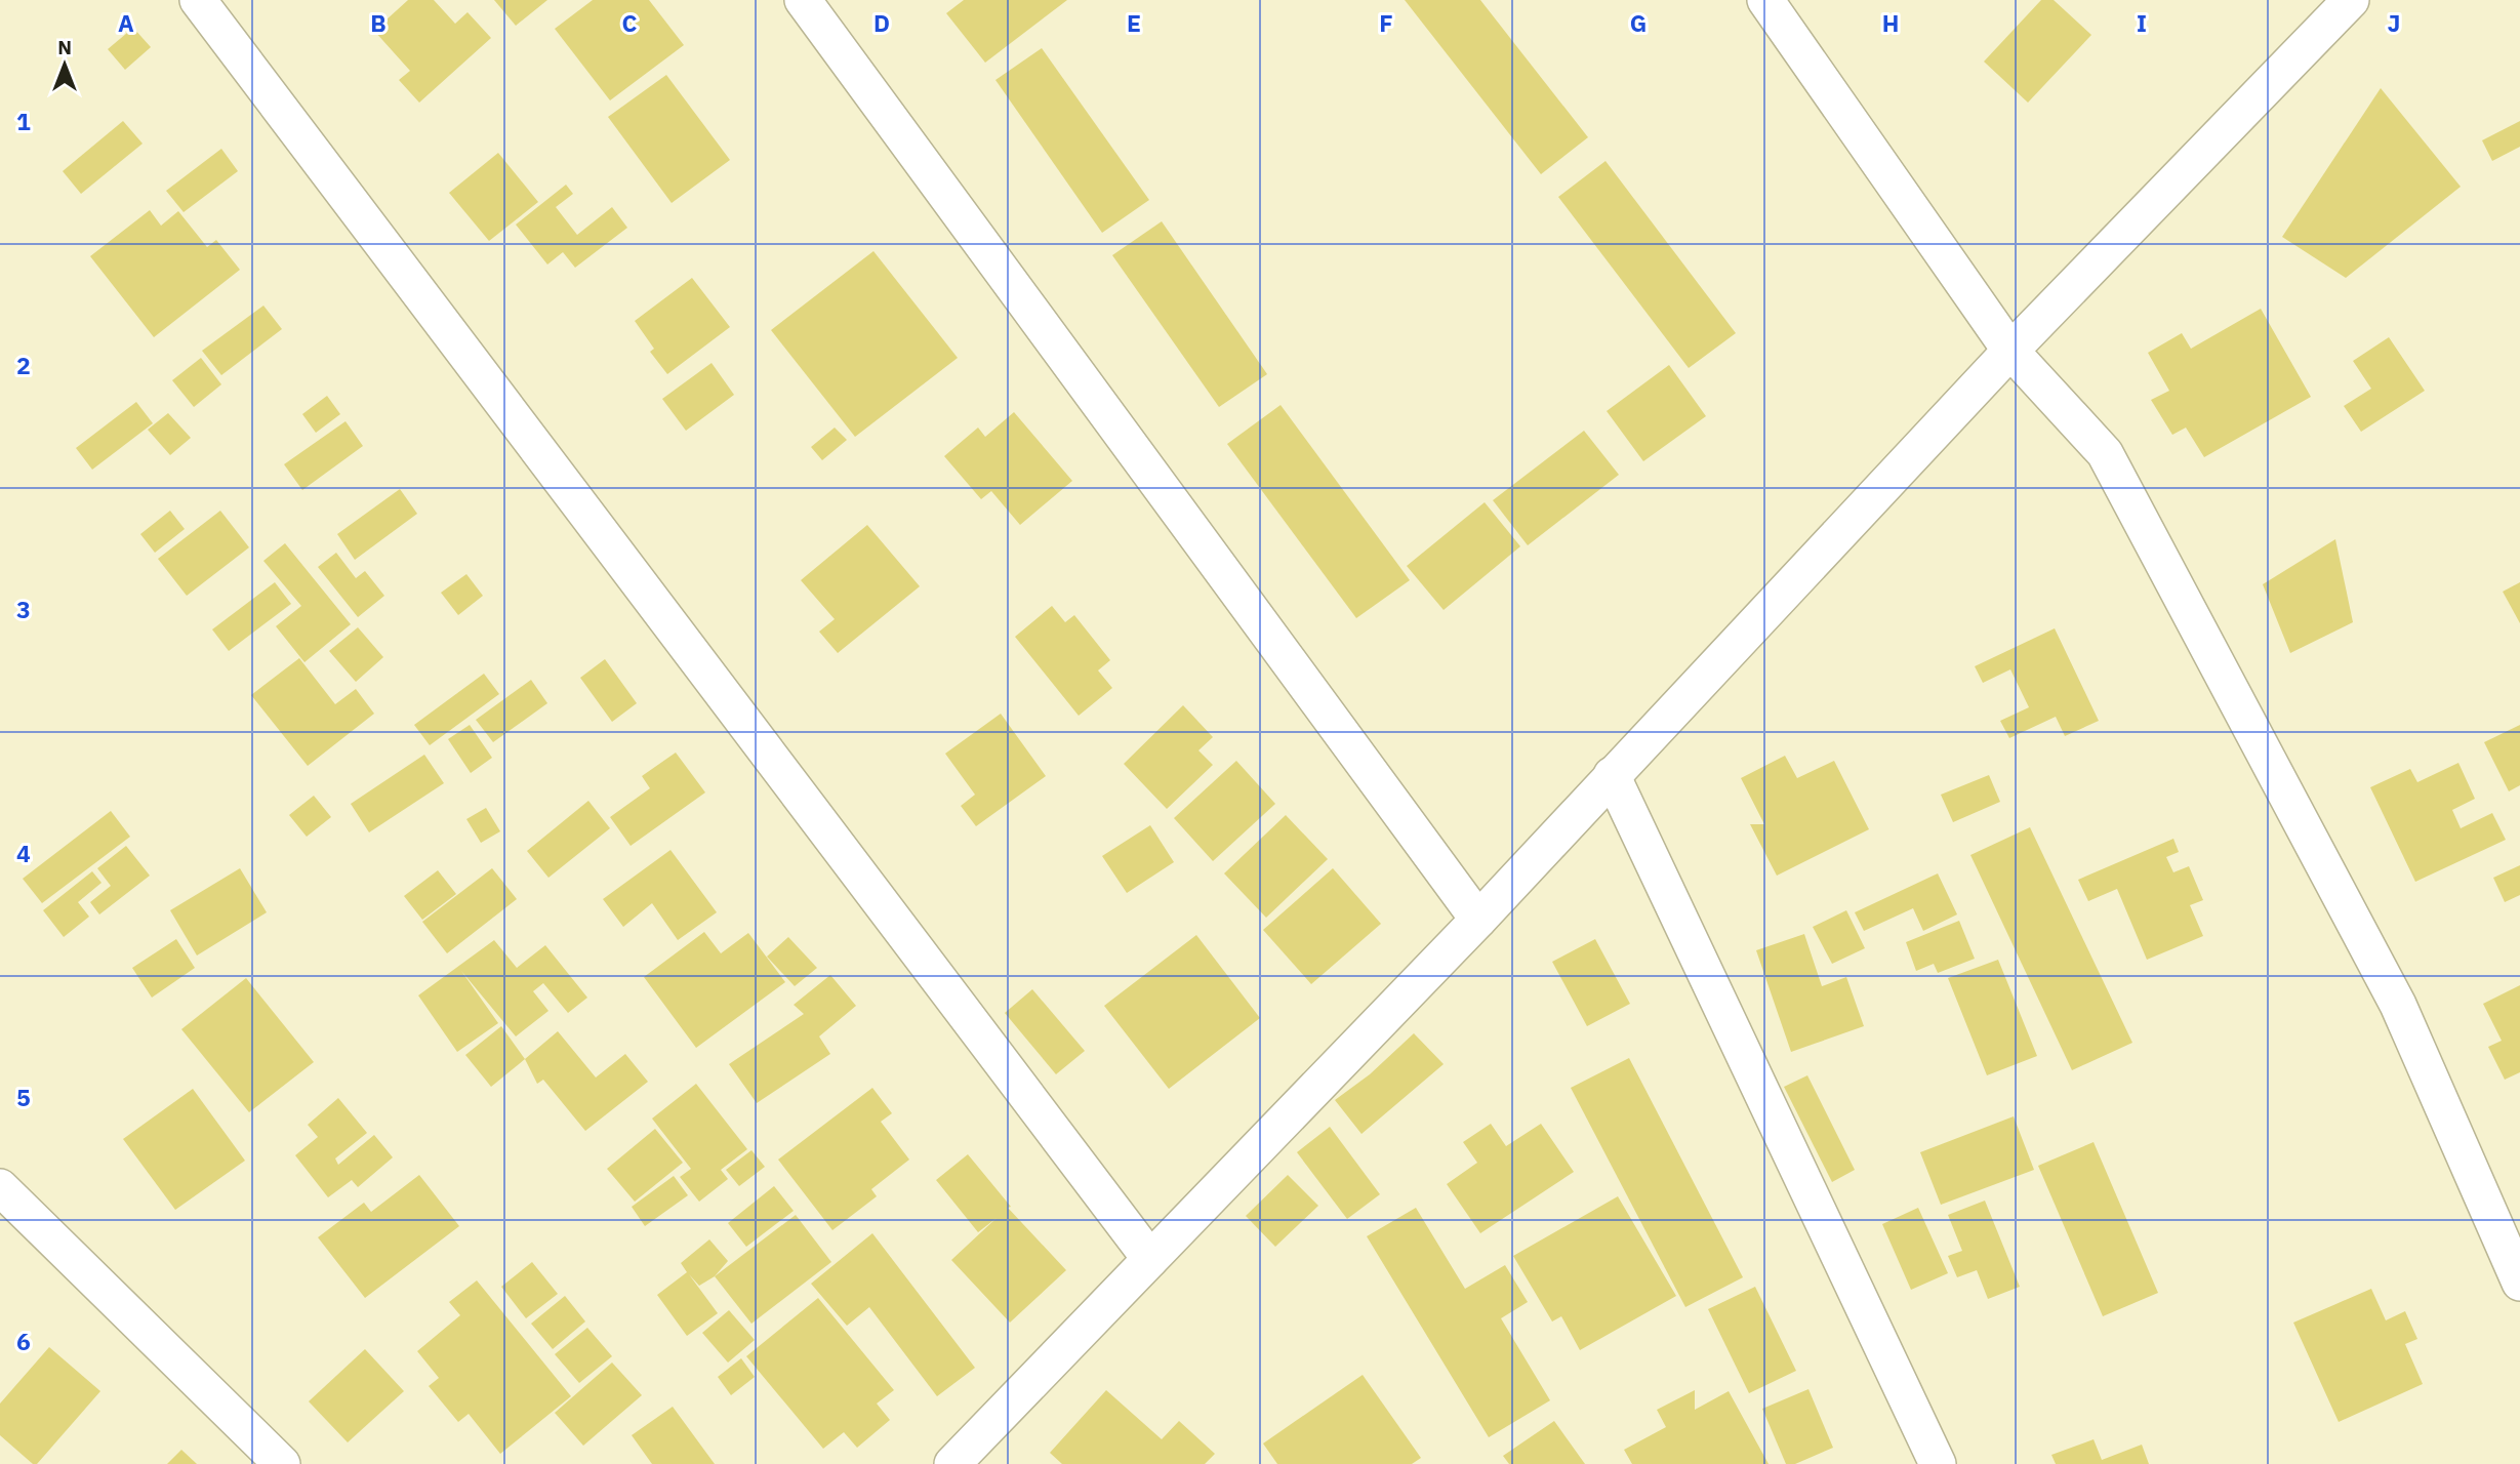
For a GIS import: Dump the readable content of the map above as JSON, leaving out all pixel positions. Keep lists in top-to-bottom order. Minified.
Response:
{"north":"top","grid":{"columns":["A","B","C","D","E","F","G","H","I","J"],"rows":["1","2","3","4","5","6"]}}
